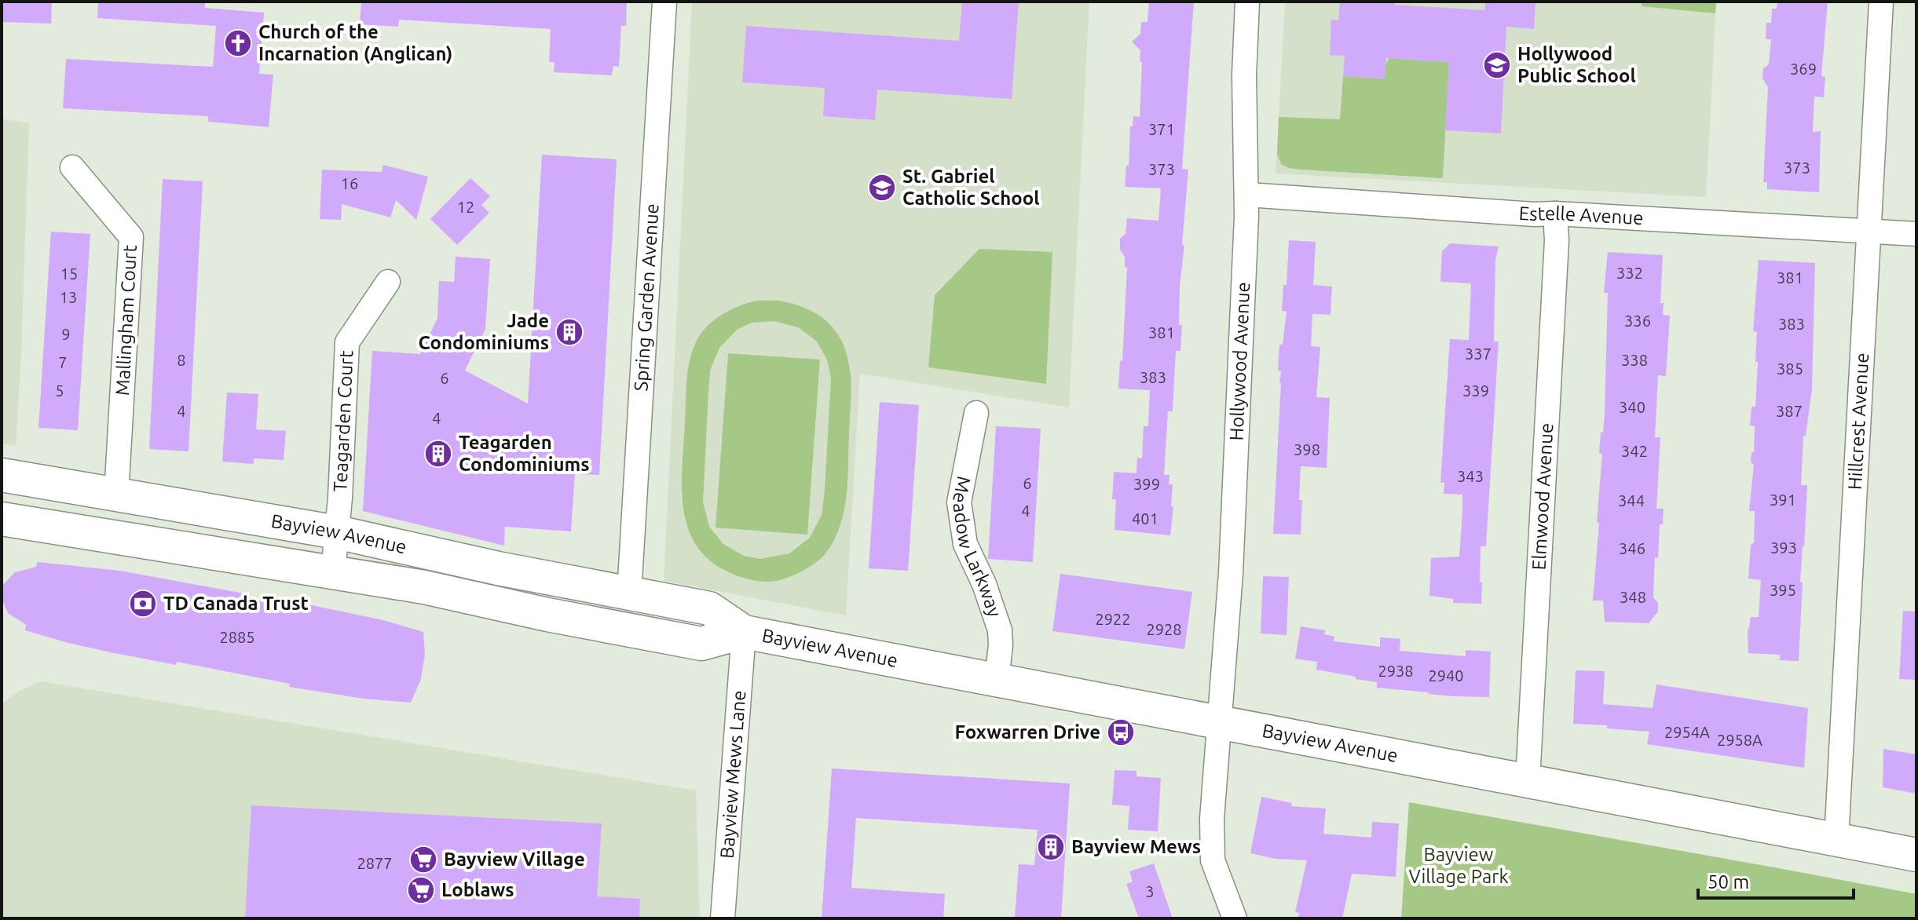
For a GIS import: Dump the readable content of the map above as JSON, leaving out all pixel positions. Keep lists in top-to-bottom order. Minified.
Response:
{"streets":{"main road":["Bayview Avenue"],"street":["Estelle Avenue","Spring Garden Avenue","Mallingham Court","Hollywood Avenue","Teagarden Court","Hillcrest Avenue","Elmwood Avenue","Meadow Larkway","Bayview Mews Lane"]},"crossings":[["Estelle Avenue","Hollywood Avenue"],["Estelle Avenue","Hillcrest Avenue"],["Estelle Avenue","Elmwood Avenue"],["Spring Garden Avenue","Bayview Avenue"],["Mallingham Court","Bayview Avenue"],["Hollywood Avenue","Bayview Avenue"],["Teagarden Court","Bayview Avenue"],["Hillcrest Avenue","Bayview Avenue"],["Elmwood Avenue","Bayview Avenue"],["Bayview Avenue","Meadow Larkway"],["Bayview Avenue","Bayview Mews Lane"]],"parks":["Bayview Village Park"],"places":{"church":["Church of the Incarnation (Anglican)"],"school or university":["Hollywood Public School","St. Gabriel Catholic School"],"building":["Jade Condominiums","Teagarden Condominiums","Bayview Mews"],"bank":["TD Canada Trust"],"bus stop":["Foxwarren Drive"],"supermarket":["Bayview Village","Loblaws"]},"house_numbers":["369","371","373","373","16","12","332","15","381","13","336","383","381","9","337","8","338","7","385","383","6","5","339","340","4","387","4","398","342","343","6","399","391","344","4","401","393","346","395","348","2922","2928","2885","2938","2940","2954A","2958A","2877","3"],"scale_bar":"50 m"}
